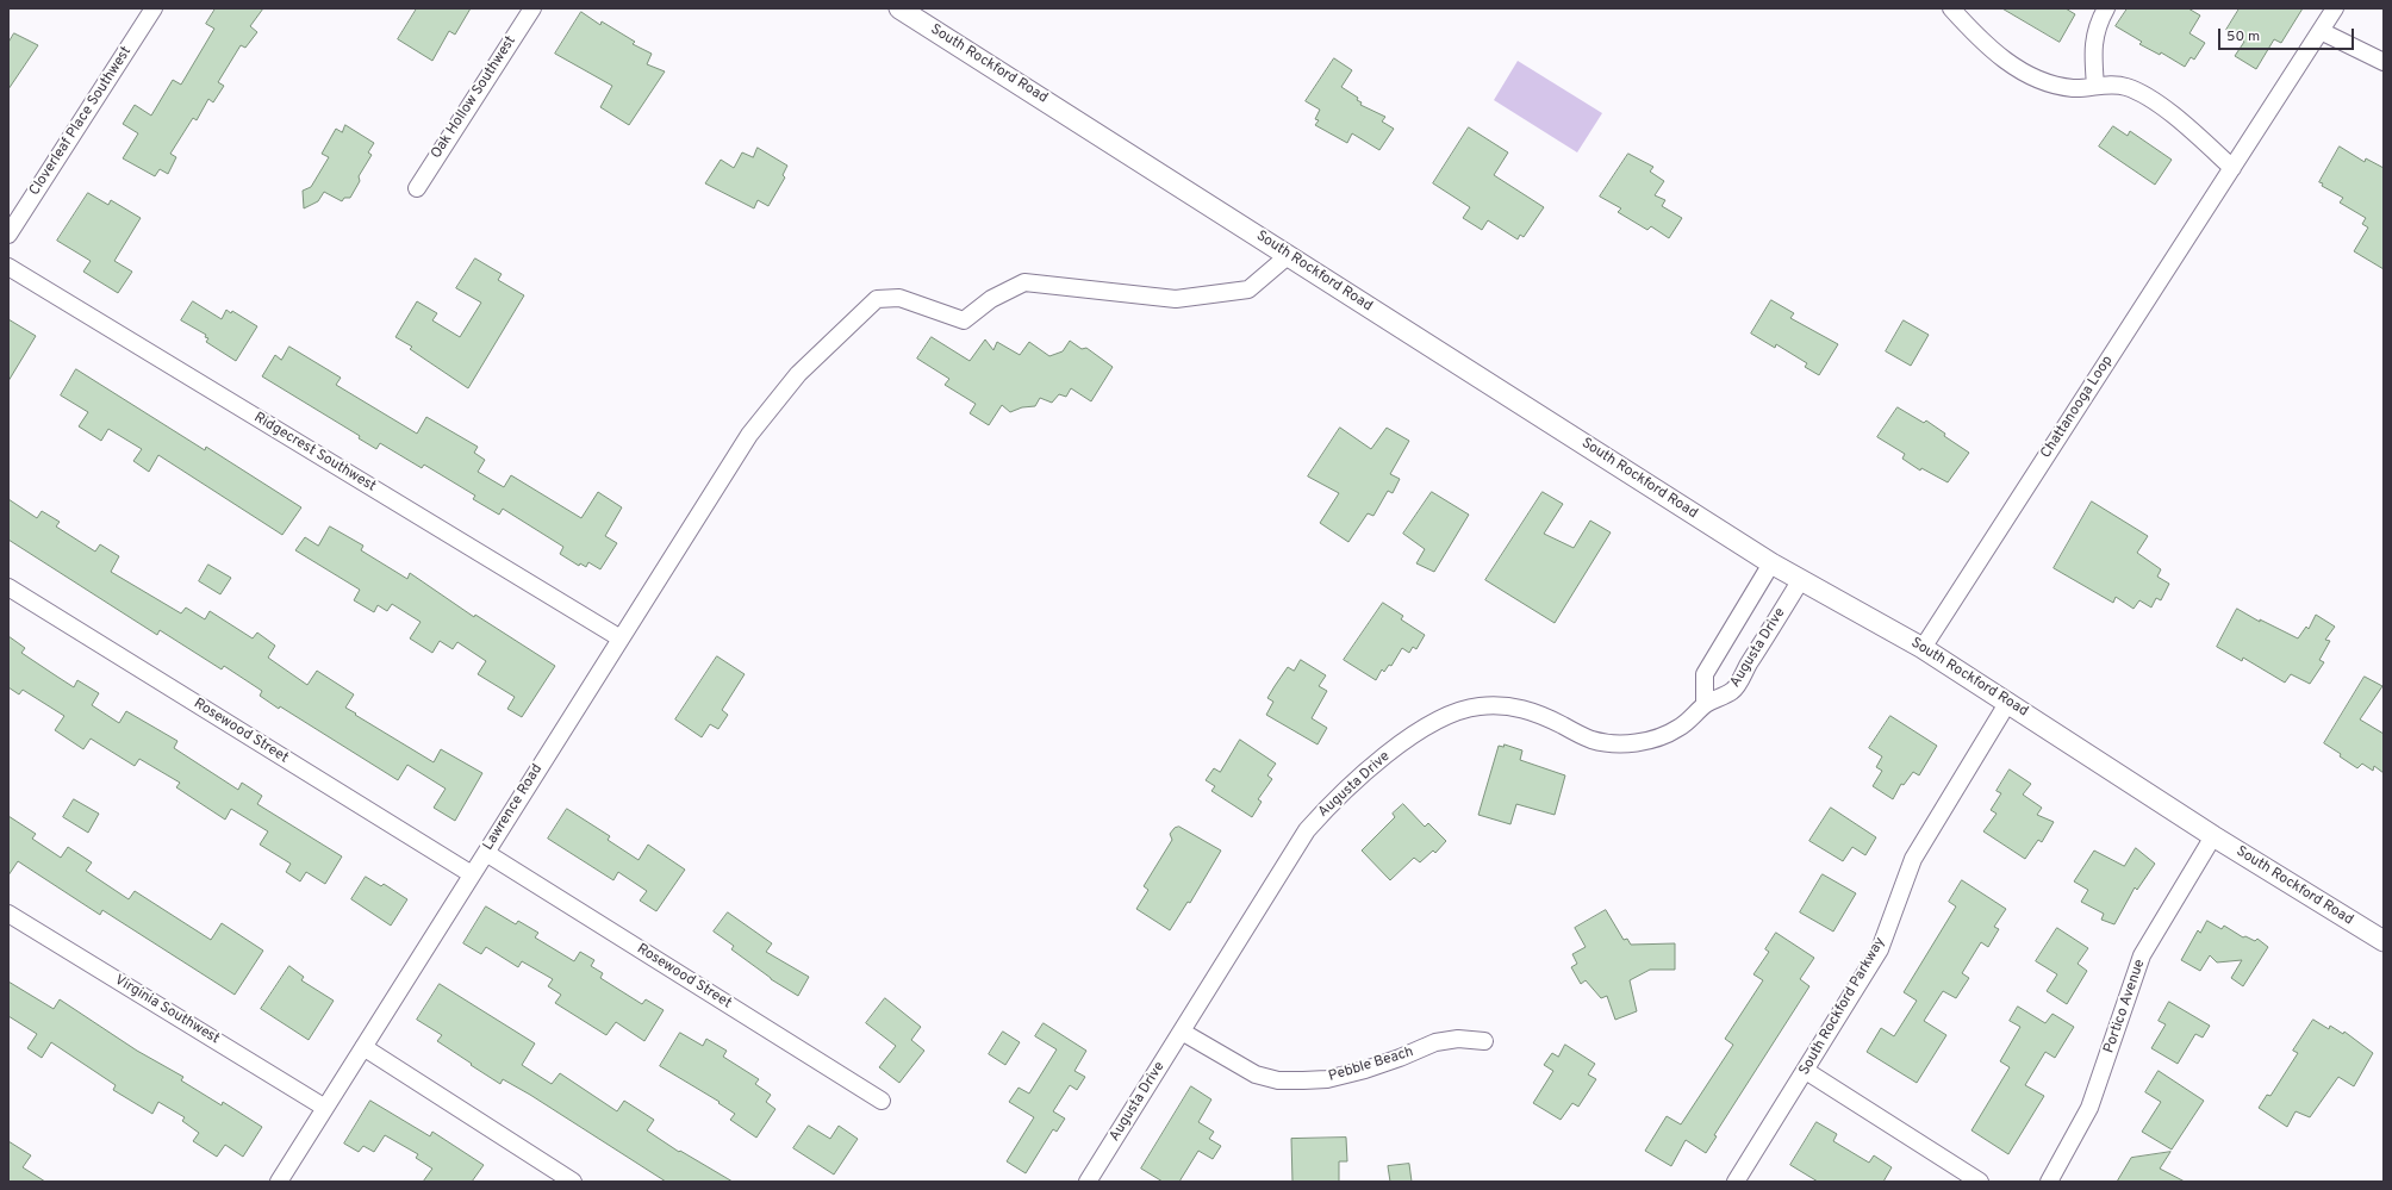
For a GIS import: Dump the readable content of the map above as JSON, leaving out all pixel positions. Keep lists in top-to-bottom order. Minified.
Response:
{"streets":{"street":["South Rockford Road","Oak Hollow Southwest","Cloverleaf Place Southwest","Chattanooga Loop","Ridgecrest Southwest","Augusta Drive","Rosewood Street","Lawrence Road","South Rockford Parkway","Portico Avenue","Virginia Southwest","Pebble Beach"]},"crossings":[["South Rockford Road","Chattanooga Loop"],["South Rockford Road","Augusta Drive"],["South Rockford Road","Lawrence Road"],["South Rockford Road","South Rockford Parkway"],["South Rockford Road","Portico Avenue"],["Ridgecrest Southwest","Lawrence Road"],["Augusta Drive","Pebble Beach"],["Rosewood Street","Lawrence Road"],["Lawrence Road","Virginia Southwest"]],"scale_bar":"50 m"}
